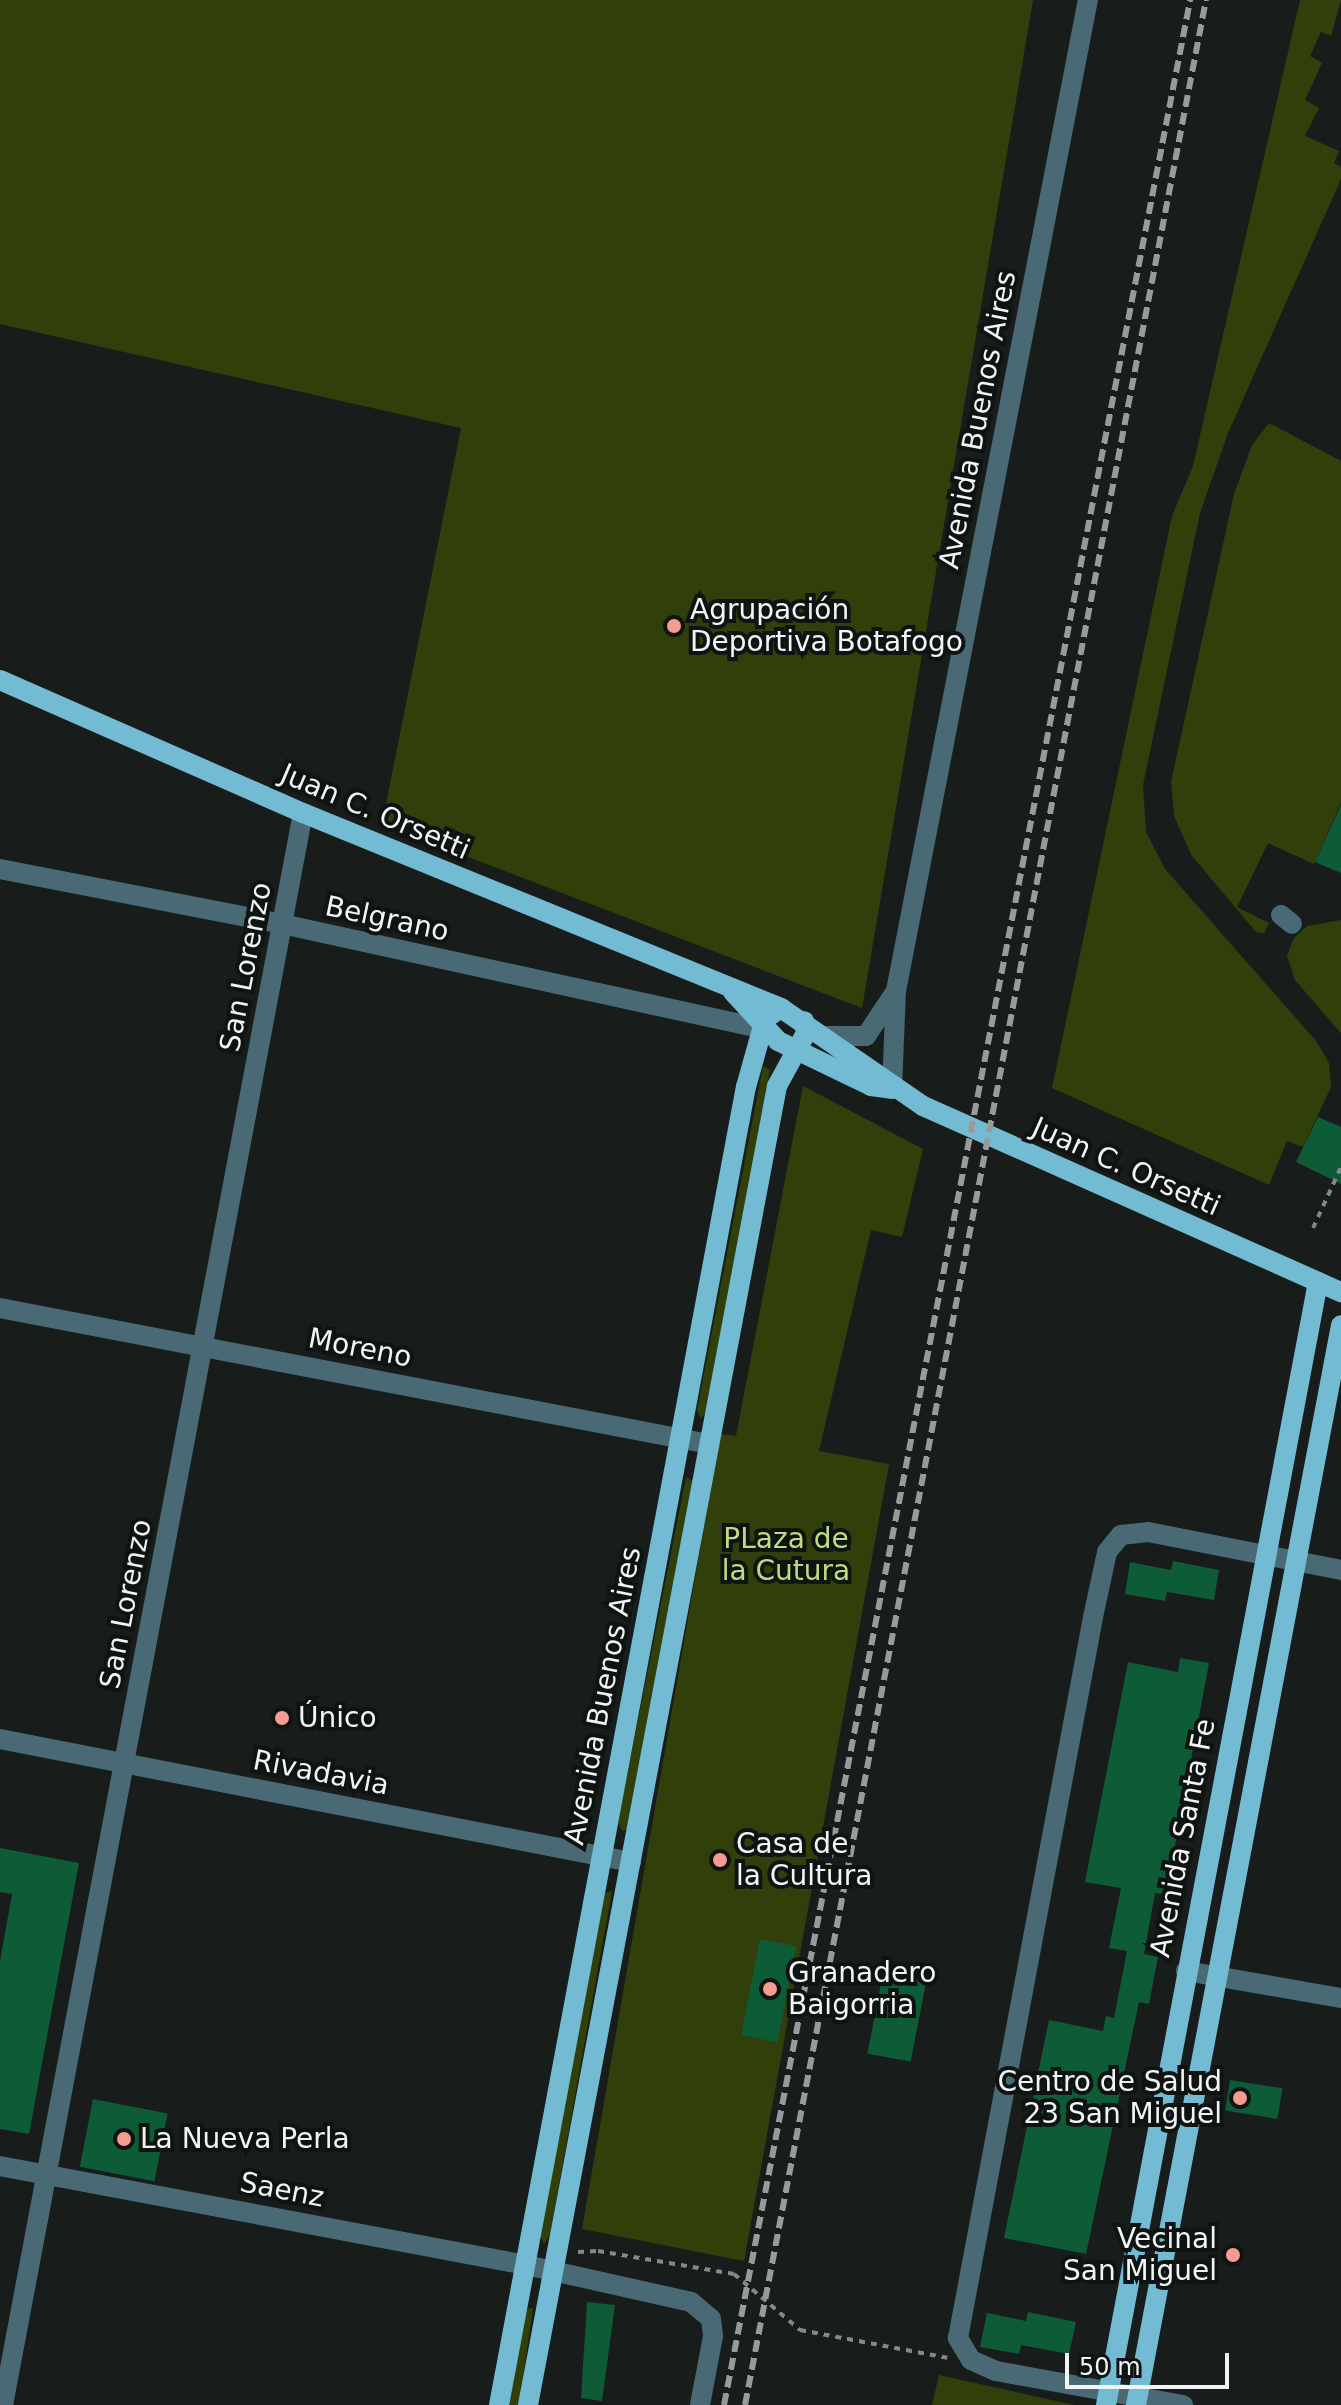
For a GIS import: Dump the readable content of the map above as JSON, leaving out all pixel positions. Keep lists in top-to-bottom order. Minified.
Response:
{"streets":{"main road":["Avenida Buenos Aires","Juan C. Orsetti","Avenida Santa Fe"],"street":["Belgrano","San Lorenzo","Moreno","Rivadavia","Saenz"]},"crossings":[["Avenida Buenos Aires","Juan C. Orsetti"],["Avenida Buenos Aires","Belgrano"],["Avenida Buenos Aires","Moreno"],["Avenida Buenos Aires","Rivadavia"],["Avenida Buenos Aires","Saenz"],["Juan C. Orsetti","Belgrano"],["Juan C. Orsetti","San Lorenzo"],["Juan C. Orsetti","Avenida Santa Fe"],["Belgrano","San Lorenzo"],["San Lorenzo","Moreno"],["San Lorenzo","Rivadavia"],["San Lorenzo","Saenz"]],"parks":["PLaza de la Cutura"],"places":["Agrupación Deportiva Botafogo","Único","Casa de la Cultura","Granadero Baigorria","Centro de Salud 23 San Miguel","La Nueva Perla","Vecinal San Miguel"],"scale_bar":"50 m"}
